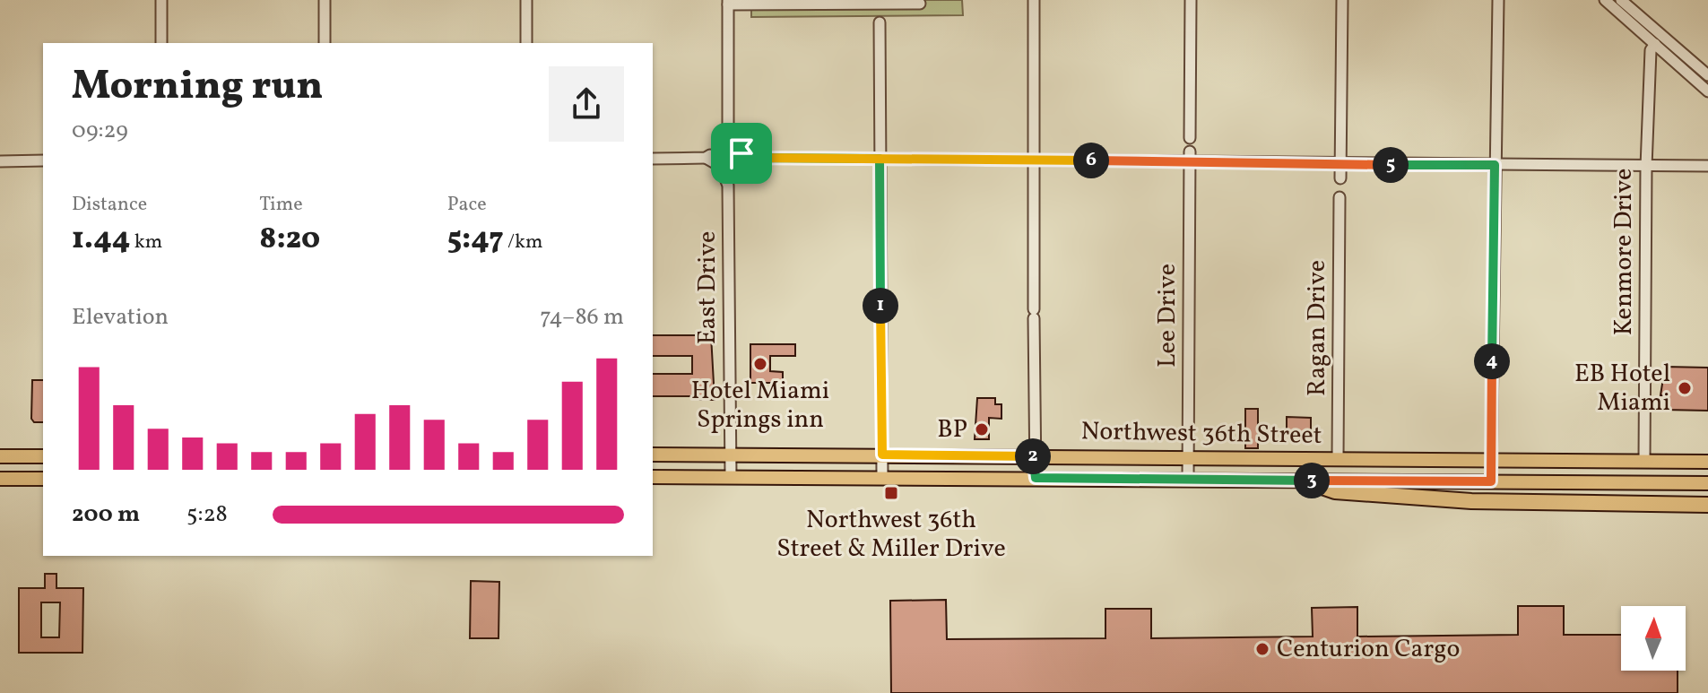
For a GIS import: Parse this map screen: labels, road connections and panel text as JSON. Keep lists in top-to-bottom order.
{
  "streets": {
    "main road": ["Northwest 36th Street"],
    "street": [
      "Kenmore Drive",
      "East Drive",
      "Lee Drive",
      "Ragan Drive"
    ]
  },
  "crossings": [
    ["Kenmore Drive", "Northwest 36th Street"],
    ["East Drive", "Northwest 36th Street"],
    ["Lee Drive", "Northwest 36th Street"],
    ["Ragan Drive", "Northwest 36th Street"]
  ],
  "places": {
    "other": [
      "Hotel Miami Springs inn",
      "EB Hotel Miami",
      "BP",
      "Centurion Cargo"
    ],
    "transit": ["Northwest 36th Street & Miller Drive"]
  },
  "north": "top",
  "page": {
    "heading": ["Morning run", "09:29"],
    "pins": [
      "6",
      "5",
      "1",
      "4",
      "2",
      "3"
    ],
    "stats": [
      ["Distance", "1.44 km"],
      ["Time", "8:20"],
      ["Pace", "5:47 /km"]
    ],
    "chart": ["Elevation", "74–86 m"],
    "list": [
      {
        "name": "200 m",
        "note": "5:28"
      }
    ]
  }
}
